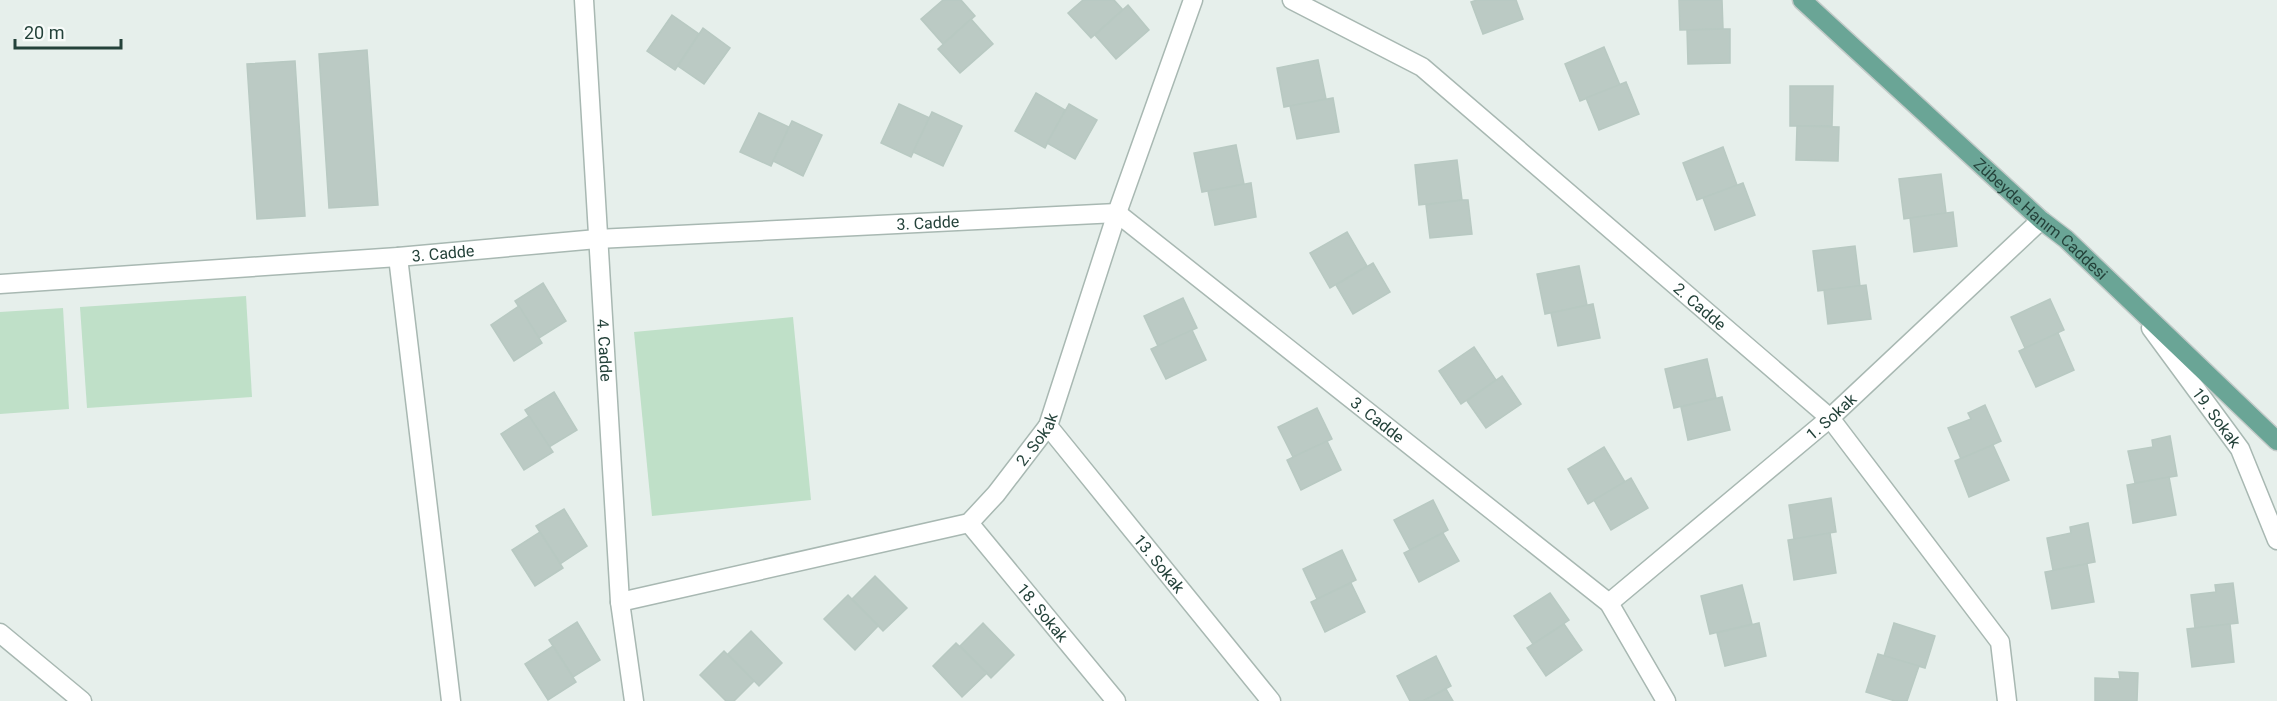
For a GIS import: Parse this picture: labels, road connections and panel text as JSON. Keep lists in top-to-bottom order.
{
  "streets": {
    "main road": ["Zübeyde Hanım Caddesi"],
    "street": [
      "3. Cadde",
      "2. Cadde",
      "4. Cadde",
      "1. Sokak",
      "19. Sokak",
      "2. Sokak",
      "13. Sokak",
      "18. Sokak"
    ]
  },
  "crossings": [
    ["Zübeyde Hanım Caddesi", "1. Sokak"],
    ["Zübeyde Hanım Caddesi", "19. Sokak"],
    ["3. Cadde", "4. Cadde"],
    ["3. Cadde", "1. Sokak"],
    ["3. Cadde", "2. Sokak"],
    ["2. Cadde", "1. Sokak"],
    ["2. Sokak", "13. Sokak"],
    ["2. Sokak", "18. Sokak"]
  ],
  "scale_bar": "20 m"
}
